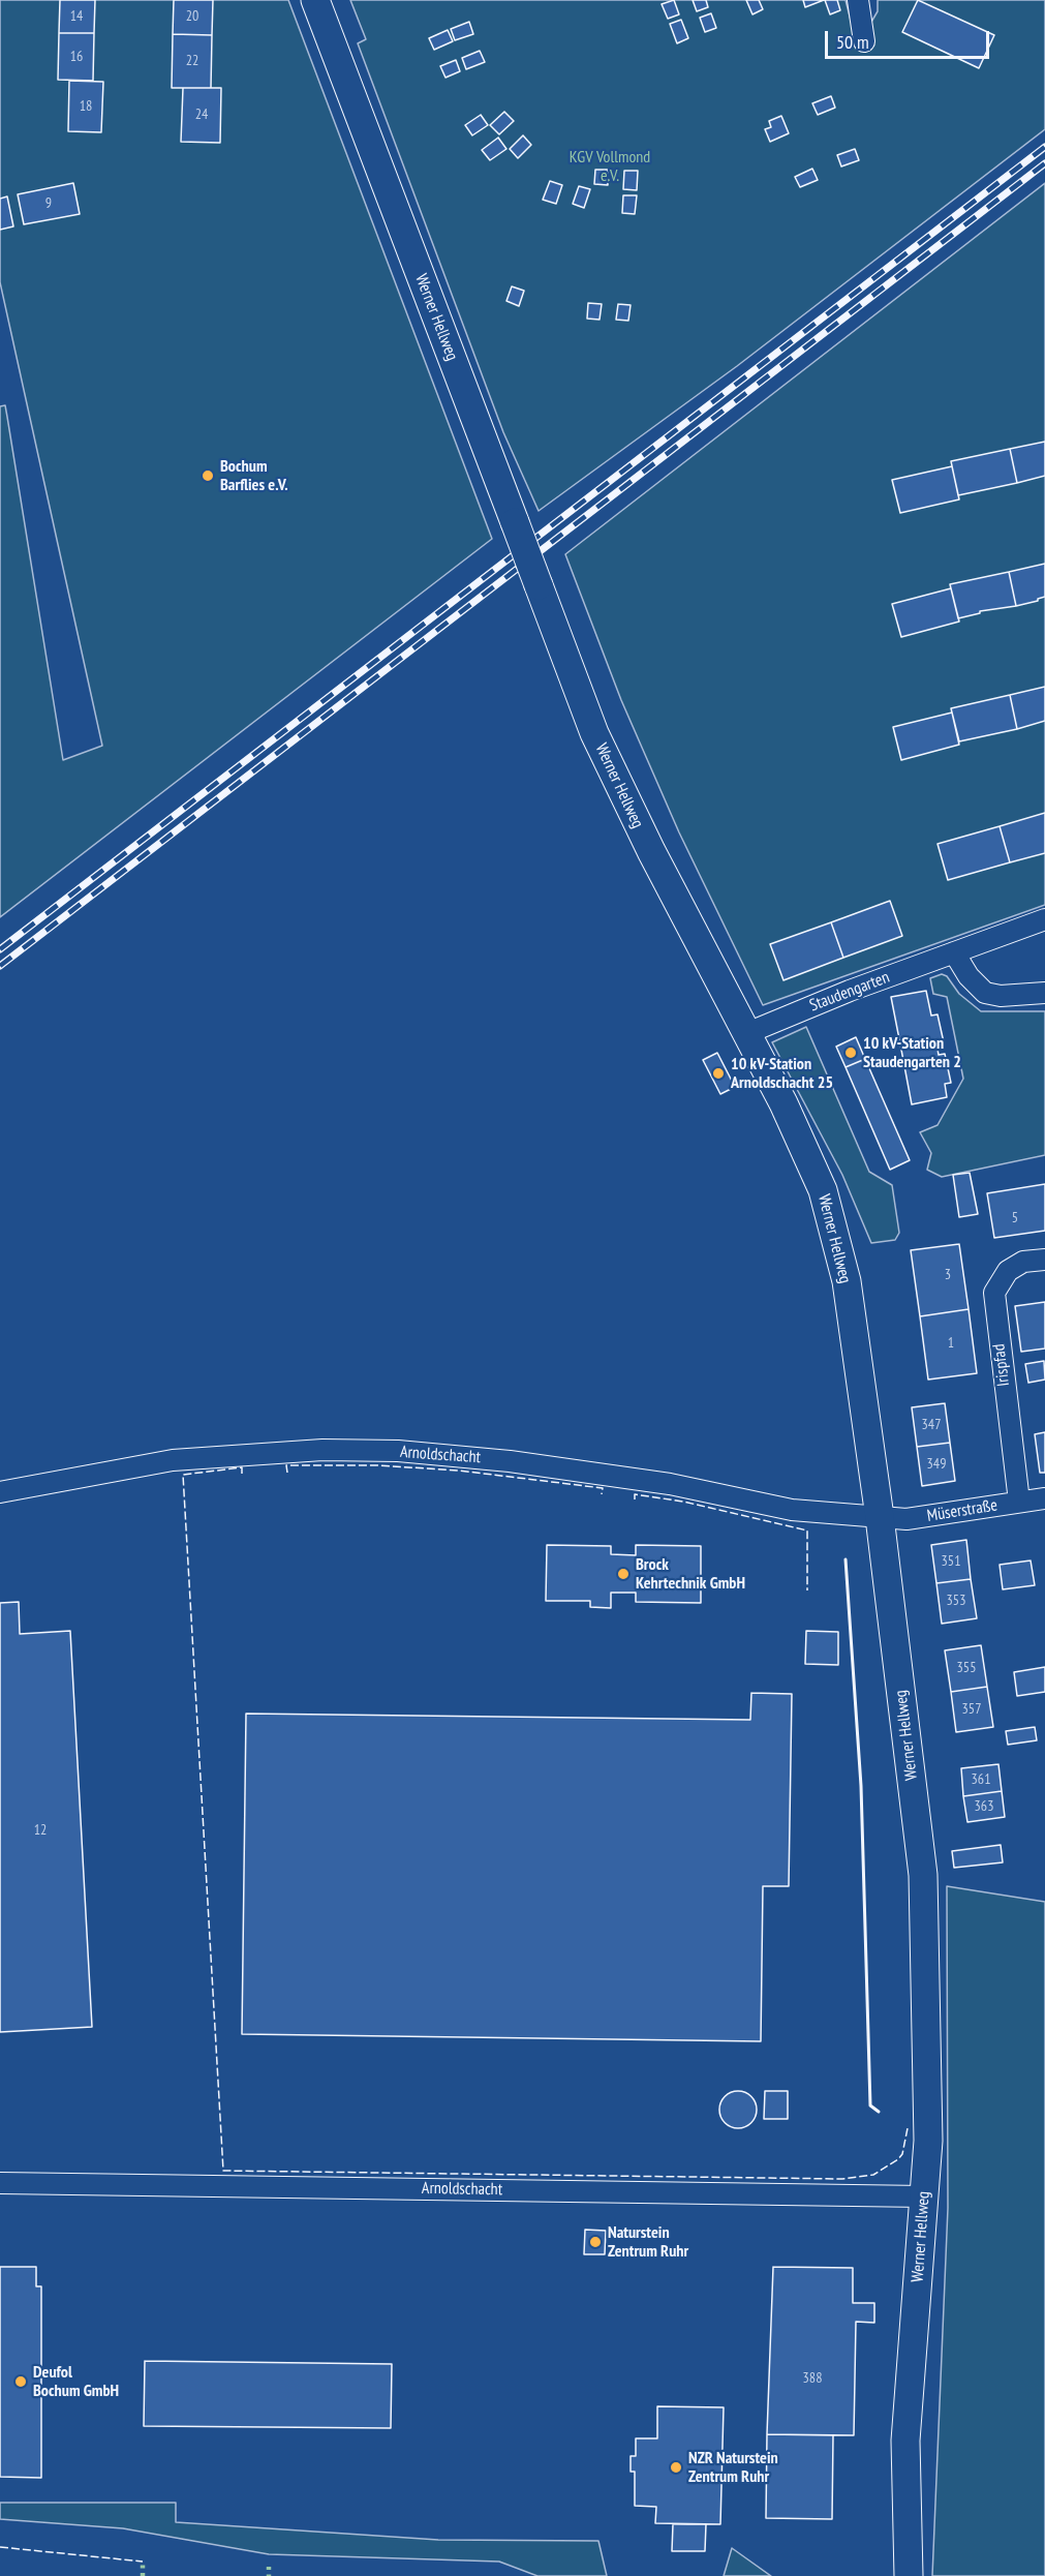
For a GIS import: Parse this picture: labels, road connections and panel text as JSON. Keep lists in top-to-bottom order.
{
  "streets": {
    "main road": ["Werner Hellweg"],
    "street": [
      "Staudengarten",
      "Irispfad",
      "Arnoldschacht",
      "Müserstraße"
    ]
  },
  "crossings": [
    ["Werner Hellweg", "Staudengarten"],
    ["Werner Hellweg", "Arnoldschacht"],
    ["Werner Hellweg", "Müserstraße"],
    ["Irispfad", "Müserstraße"],
    ["Arnoldschacht", "Müserstraße"]
  ],
  "parks": ["KGV Vollmond e.V."],
  "places": [
    "Bochum Barflies e.V.",
    "10 kV-Station Staudengarten 2",
    "10 kV-Station Arnoldschacht 25",
    "Brock Kehrtechnik GmbH",
    "Naturstein Zentrum Ruhr",
    "Deufol Bochum GmbH",
    "NZR Naturstein Zentrum Ruhr"
  ],
  "house_numbers": [
    "14",
    "20",
    "16",
    "22",
    "18",
    "24",
    "9",
    "5",
    "3",
    "1",
    "347",
    "349",
    "351",
    "353",
    "355",
    "357",
    "361",
    "363",
    "12",
    "388"
  ],
  "scale_bar": "50 m"
}
